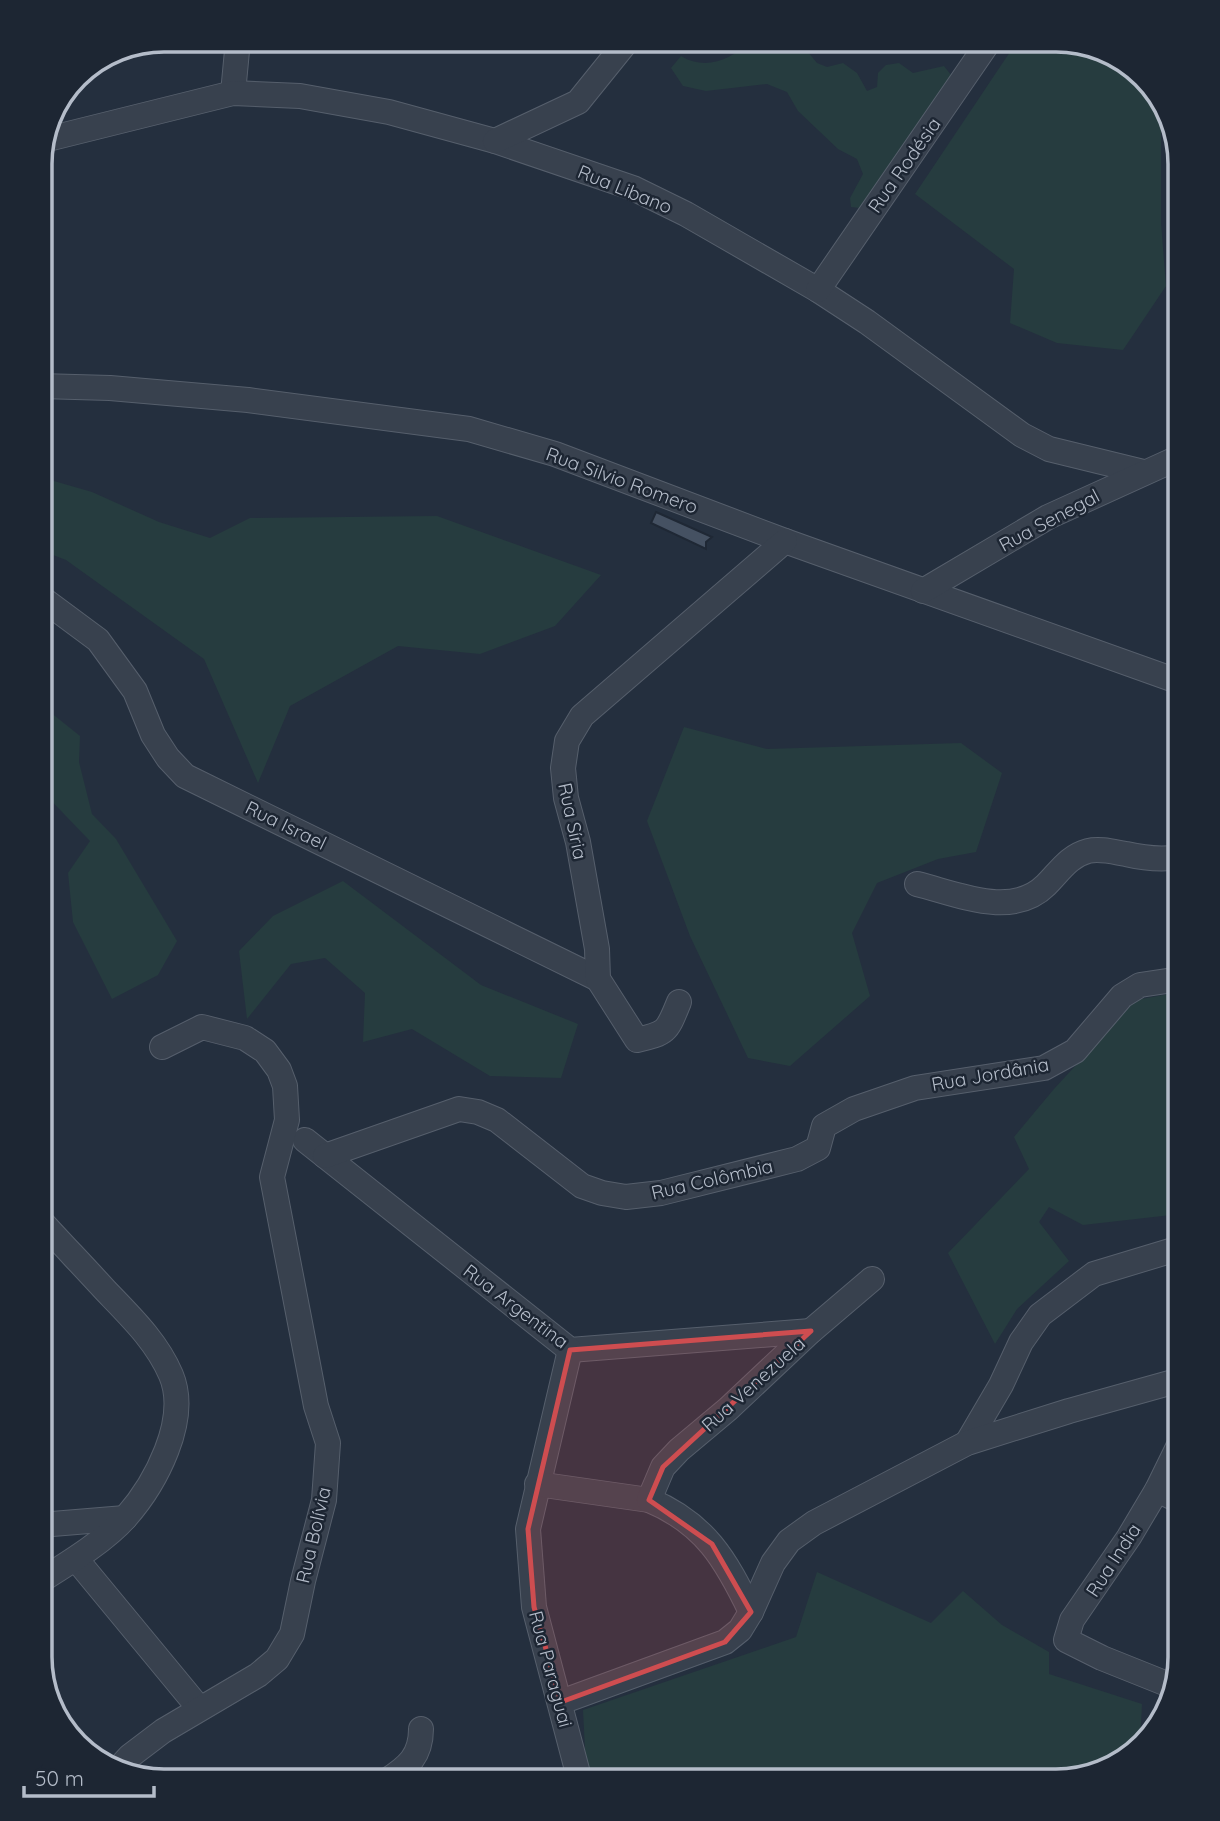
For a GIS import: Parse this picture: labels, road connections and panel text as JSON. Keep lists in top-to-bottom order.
{
  "streets": {
    "street": [
      "Rua Rodésia",
      "Rua Libano",
      "Rua Silvio Romero",
      "Rua Senegal",
      "Rua Síria",
      "Rua Israel",
      "Rua Jordânia",
      "Rua Colômbia",
      "Rua Argentina",
      "Rua Venezuela",
      "Rua Bolívia",
      "Rua India",
      "Rua Paraguai"
    ]
  },
  "crossings": [
    ["Rua Rodésia", "Rua Libano"],
    ["Rua Libano", "Rua Senegal"],
    ["Rua Silvio Romero", "Rua Senegal"],
    ["Rua Silvio Romero", "Rua Síria"],
    ["Rua Síria", "Rua Israel"],
    ["Rua Jordânia", "Rua Colômbia"],
    ["Rua Colômbia", "Rua Argentina"],
    ["Rua Argentina", "Rua Venezuela"],
    ["Rua Argentina", "Rua Paraguai"]
  ],
  "scale_bar": "50 m"
}
